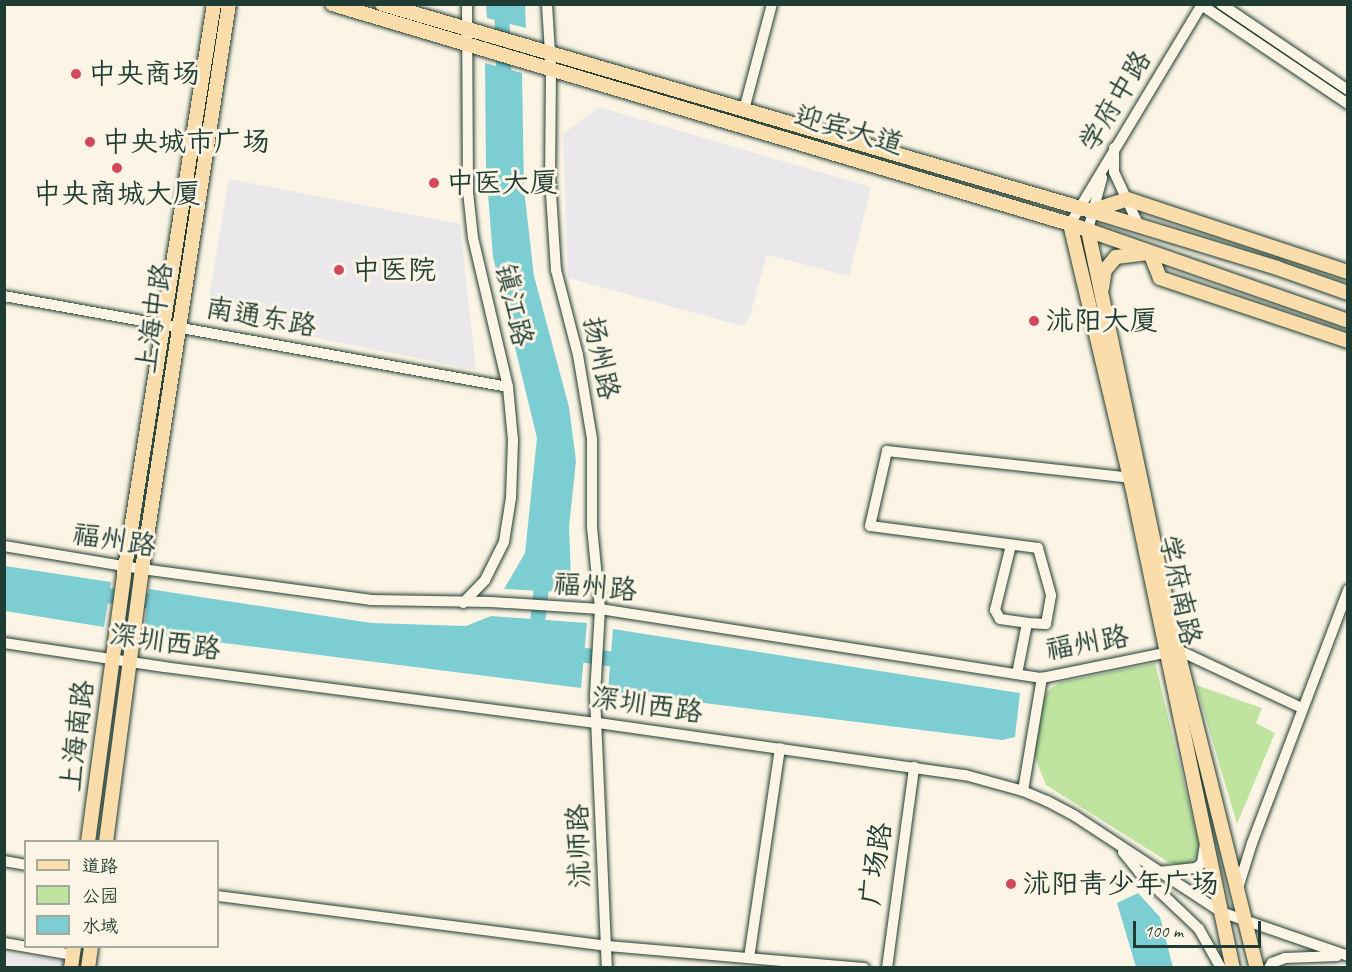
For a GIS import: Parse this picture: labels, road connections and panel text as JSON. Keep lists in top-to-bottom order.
{
  "streets": {
    "main road": [
      "迎宾大道",
      "上海中路",
      "学府南路",
      "上海南路"
    ],
    "street": [
      "学府中路",
      "镇江路",
      "南通东路",
      "扬州路",
      "福州路",
      "深圳西路",
      "沭师路",
      "广场路"
    ]
  },
  "crossings": [
    ["学府中路", "迎宾大道"],
    ["迎宾大道", "镇江路"],
    ["迎宾大道", "扬州路"],
    ["迎宾大道", "学府南路"],
    ["镇江路", "南通东路"],
    ["镇江路", "福州路"],
    ["南通东路", "上海中路"],
    ["上海中路", "福州路"],
    ["上海中路", "上海南路"],
    ["扬州路", "福州路"],
    ["扬州路", "深圳西路"],
    ["扬州路", "沭师路"],
    ["福州路", "学府南路"],
    ["学府南路", "深圳西路"],
    ["深圳西路", "上海南路"],
    ["深圳西路", "沭师路"],
    ["深圳西路", "广场路"]
  ],
  "places": [
    "中央商场",
    "中央城市广场",
    "中央商城大厦",
    "中医大厦",
    "中医院",
    "沭阳大厦",
    "沭阳青少年广场"
  ],
  "legend": ["道路", "公园", "水域"],
  "scale_bar": "100 m"
}
